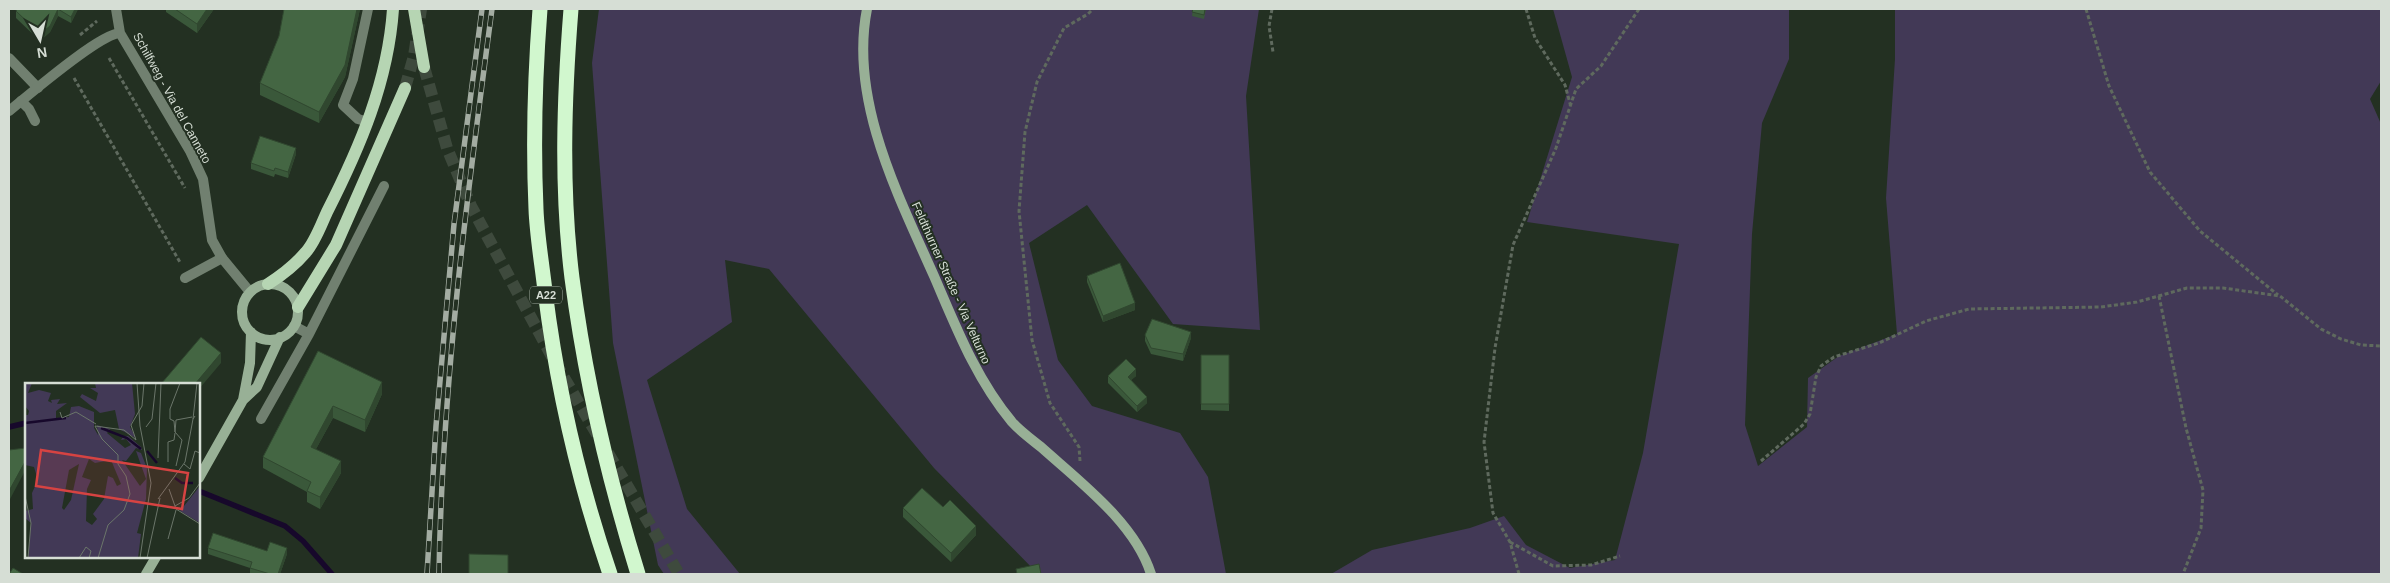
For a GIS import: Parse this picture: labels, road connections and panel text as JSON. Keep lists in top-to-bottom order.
{
  "streets": {
    "highway": ["A22"],
    "street": ["Schilfweg - Via del Canneto", "Feldthurner Straße - Via Velturno"]
  },
  "north": "bottom"
}
